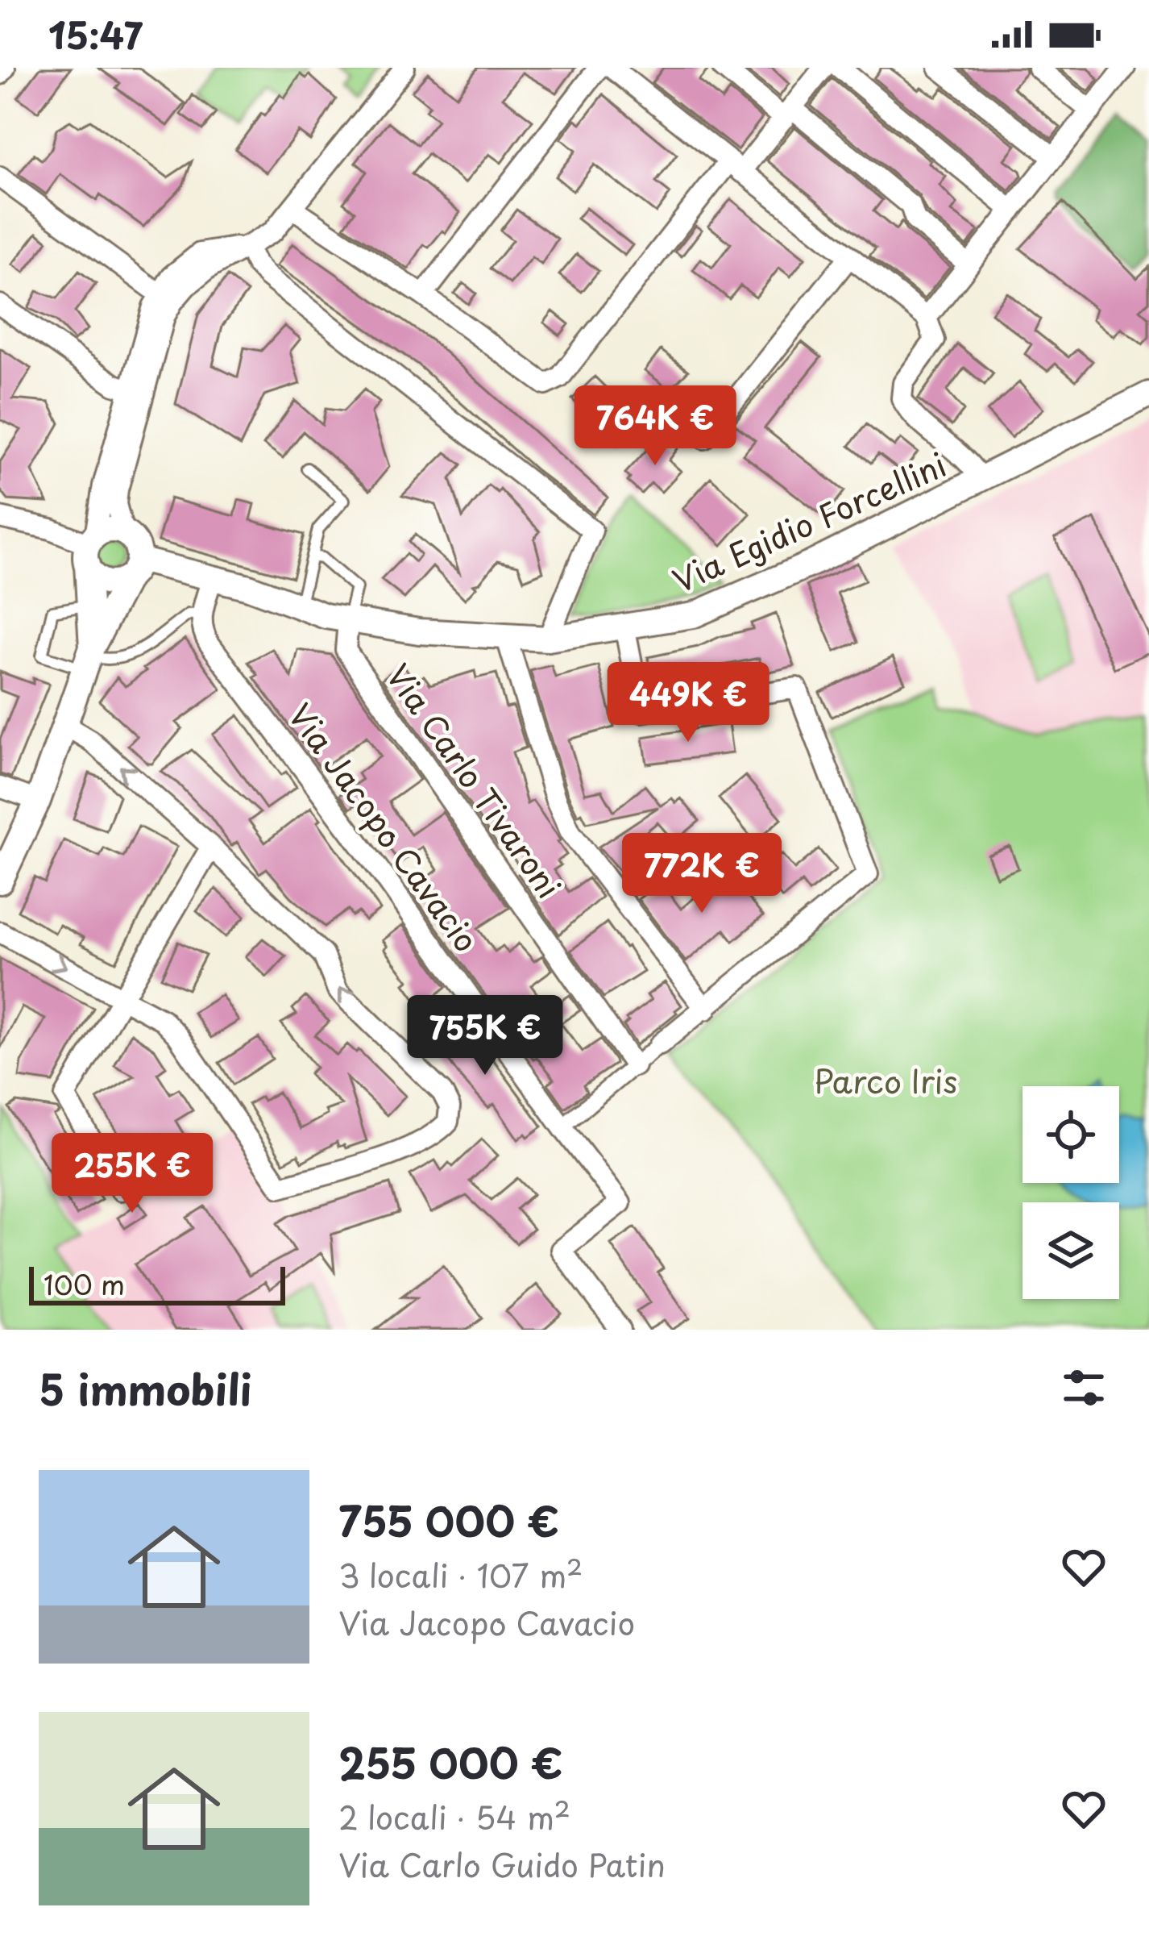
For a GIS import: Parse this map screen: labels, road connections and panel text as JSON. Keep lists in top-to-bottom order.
{
  "streets": {
    "street": ["Via Egidio Forcellini", "Via Carlo Tivaroni", "Via Jacopo Cavacio"]
  },
  "crossings": [
    ["Via Egidio Forcellini", "Via Carlo Tivaroni"]
  ],
  "parks": ["Parco Iris"],
  "scale_bar": "100 m",
  "page": {
    "status": "15:47",
    "price": [
      "764K €",
      "449K €",
      "772K €",
      "755K €",
      "255K €"
    ],
    "scale": "100 m",
    "heading": "5 immobili",
    "list": [
      {
        "name": "755 000 €",
        "note": "3 locali · 107 m² · Via Jacopo Cavacio"
      },
      {
        "name": "255 000 €",
        "note": "2 locali · 54 m² · Via Carlo Guido Patin"
      }
    ]
  }
}
